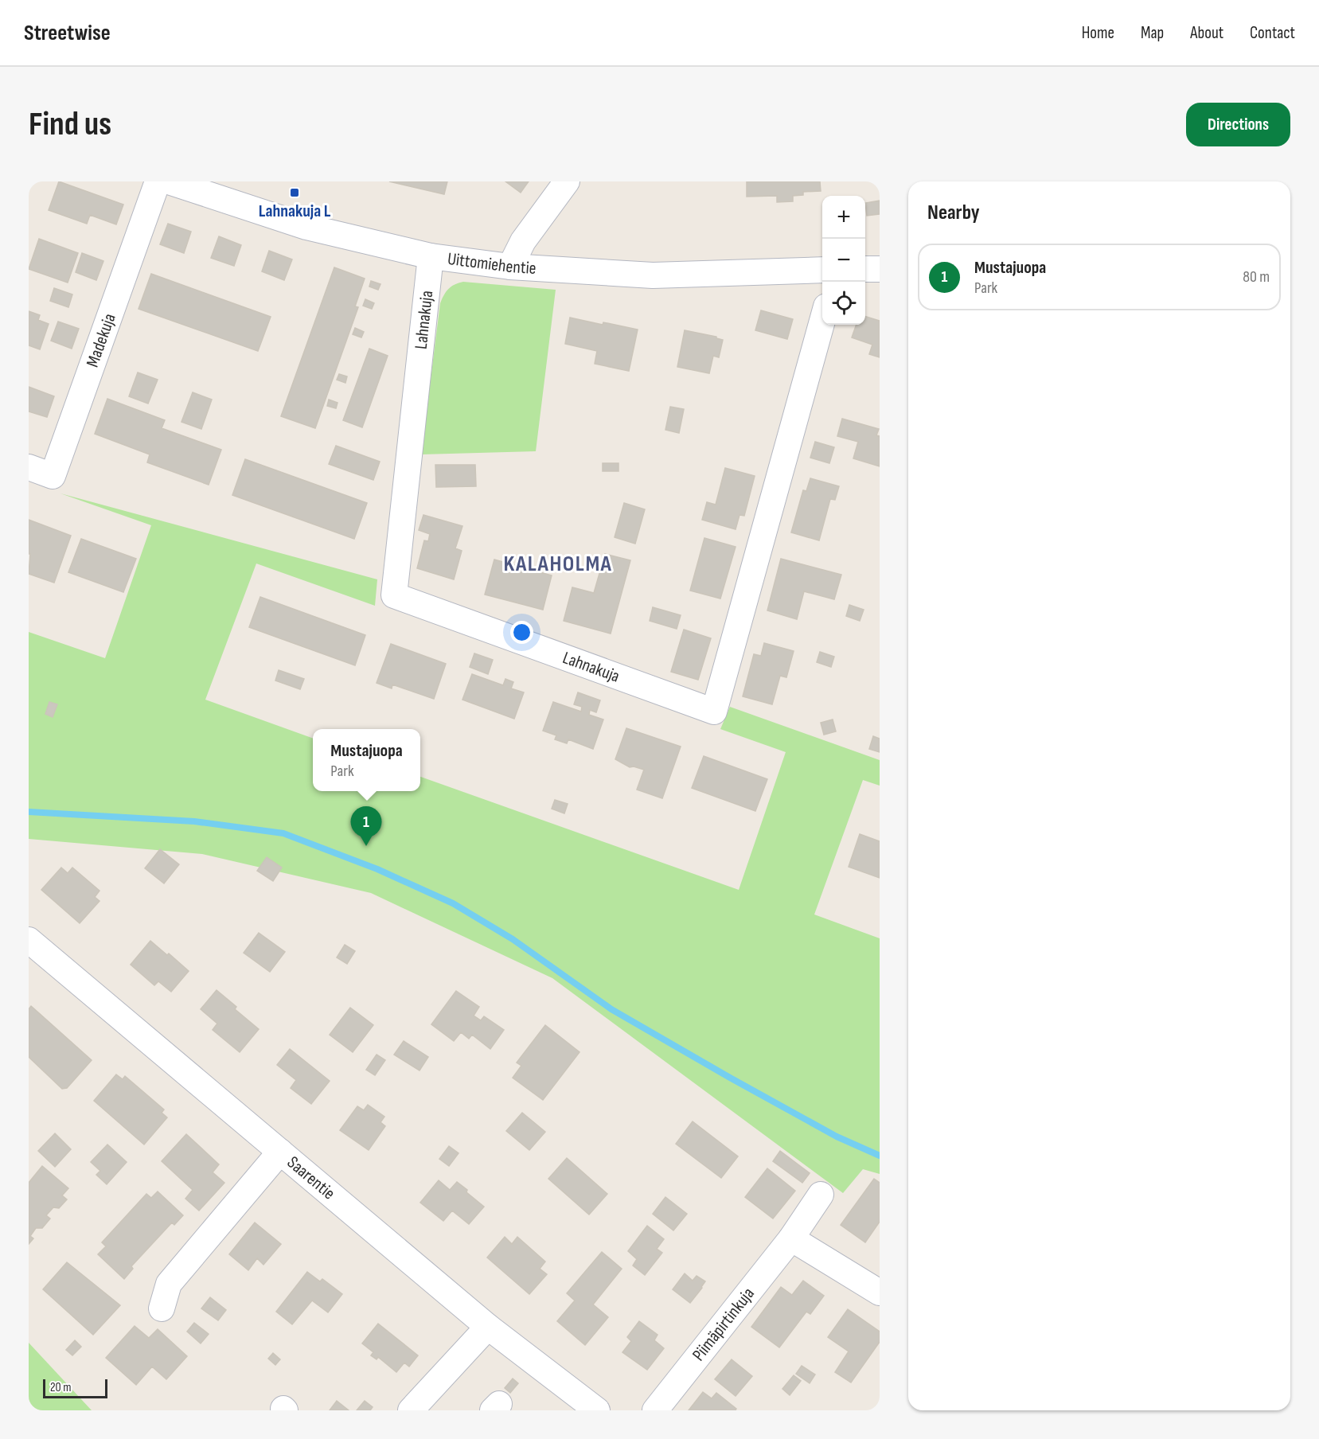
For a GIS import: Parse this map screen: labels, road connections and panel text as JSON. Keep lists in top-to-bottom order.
{
  "streets": {
    "street": [
      "Uittomiehentie",
      "Lahnakuja",
      "Madekuja",
      "Saarentie",
      "Piimäpirtinkuja"
    ]
  },
  "crossings": [
    ["Uittomiehentie", "Lahnakuja"]
  ],
  "districts": ["KALAHOLMA"],
  "places": {
    "transit": ["Lahnakuja L"]
  },
  "scale_bar": "20 m",
  "page": {
    "header": "Streetwise",
    "nav": [
      "Home",
      "Map",
      "About",
      "Contact"
    ],
    "buttons": "Directions",
    "title": "Find us",
    "heading": "Nearby",
    "map_buttons": ["+", "−"],
    "list": [
      {
        "mark": "1",
        "name": "Mustajuopa",
        "note": "Park",
        "value": "80 m"
      }
    ],
    "popup": ["Mustajuopa", "Park"],
    "pins": "1",
    "scale": "20 m"
  }
}
